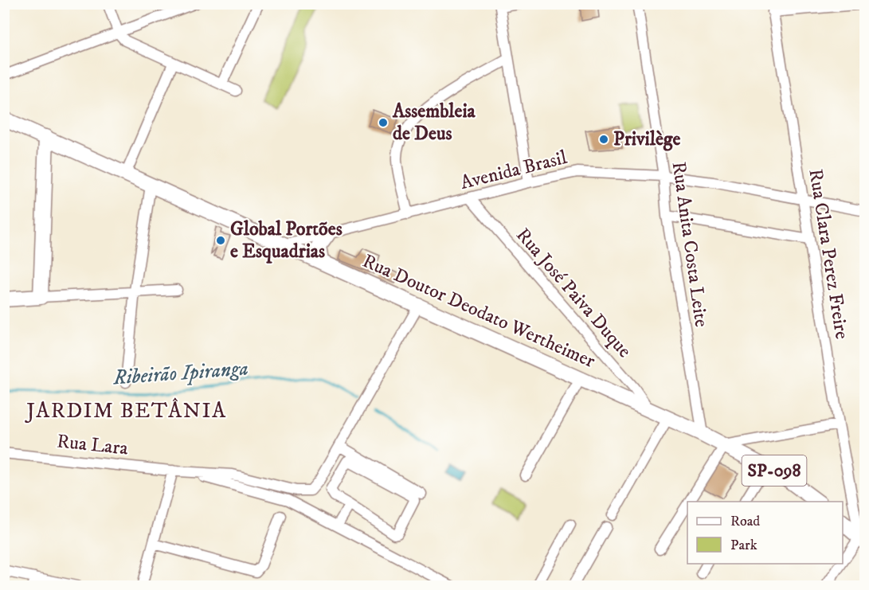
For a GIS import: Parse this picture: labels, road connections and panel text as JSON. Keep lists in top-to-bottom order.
{
  "streets": {
    "main road": ["Rua Doutor Deodato Wertheimer", "SP-098"],
    "street": [
      "Avenida Brasil",
      "Rua Anita Costa Leite",
      "Rua Clara Perez Freire",
      "Rua José Paiva Duque",
      "Rua Lara"
    ]
  },
  "crossings": [
    ["Avenida Brasil", "Rua Anita Costa Leite"],
    ["Avenida Brasil", "Rua Clara Perez Freire"],
    ["Avenida Brasil", "Rua José Paiva Duque"],
    ["Avenida Brasil", "Rua Doutor Deodato Wertheimer"],
    ["Rua Anita Costa Leite", "SP-098"],
    ["Rua José Paiva Duque", "Rua Doutor Deodato Wertheimer"],
    ["Rua José Paiva Duque", "SP-098"],
    ["Rua Doutor Deodato Wertheimer", "SP-098"]
  ],
  "districts": ["JARDIM BETÂNIA"],
  "water": ["Ribeirão Ipiranga"],
  "places": ["Assembleia de Deus", "Privilège", "Global Portões e Esquadrias"],
  "legend": ["Road", "Park"]
}
